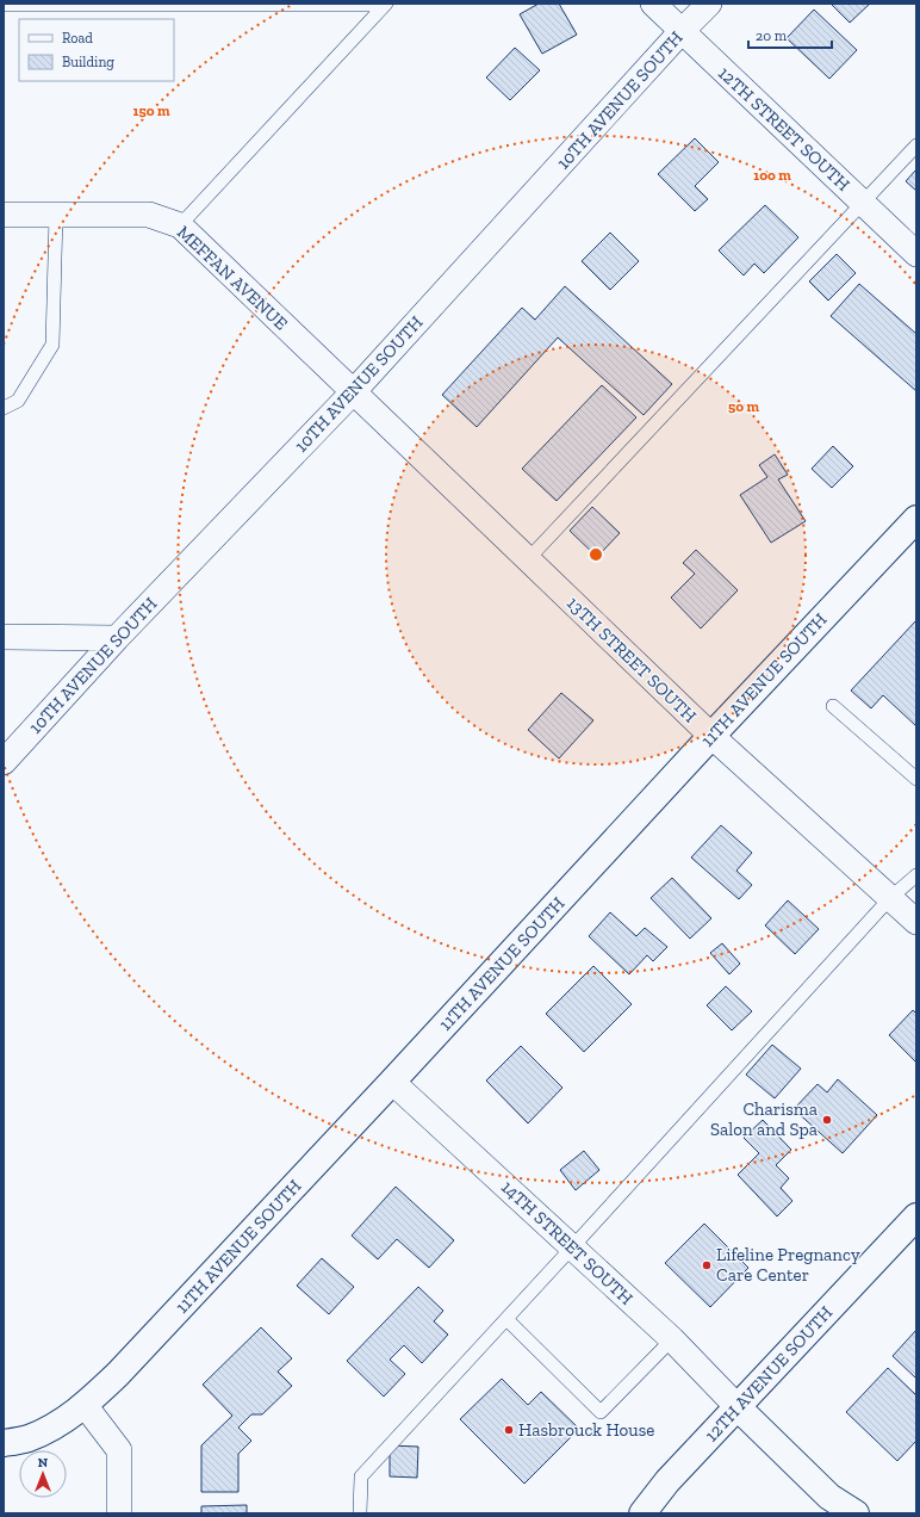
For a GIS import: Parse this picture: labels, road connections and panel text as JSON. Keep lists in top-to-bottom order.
{
  "streets": {
    "street": [
      "10TH AVENUE SOUTH",
      "12TH STREET SOUTH",
      "MEFFAN AVENUE",
      "13TH STREET SOUTH",
      "11TH AVENUE SOUTH",
      "14TH STREET SOUTH",
      "12TH AVENUE SOUTH"
    ]
  },
  "crossings": [
    ["10TH AVENUE SOUTH", "12TH STREET SOUTH"],
    ["10TH AVENUE SOUTH", "MEFFAN AVENUE"],
    ["10TH AVENUE SOUTH", "13TH STREET SOUTH"],
    ["MEFFAN AVENUE", "13TH STREET SOUTH"],
    ["13TH STREET SOUTH", "11TH AVENUE SOUTH"],
    ["11TH AVENUE SOUTH", "14TH STREET SOUTH"],
    ["14TH STREET SOUTH", "12TH AVENUE SOUTH"]
  ],
  "places": ["Charisma Salon and Spa", "Lifeline Pregnancy Care Center", "Hasbrouck House"],
  "legend": ["Road", "Building"],
  "scale_bar": "20 m",
  "north": "top",
  "rings": ["150 m", "100 m", "50 m"]
}
